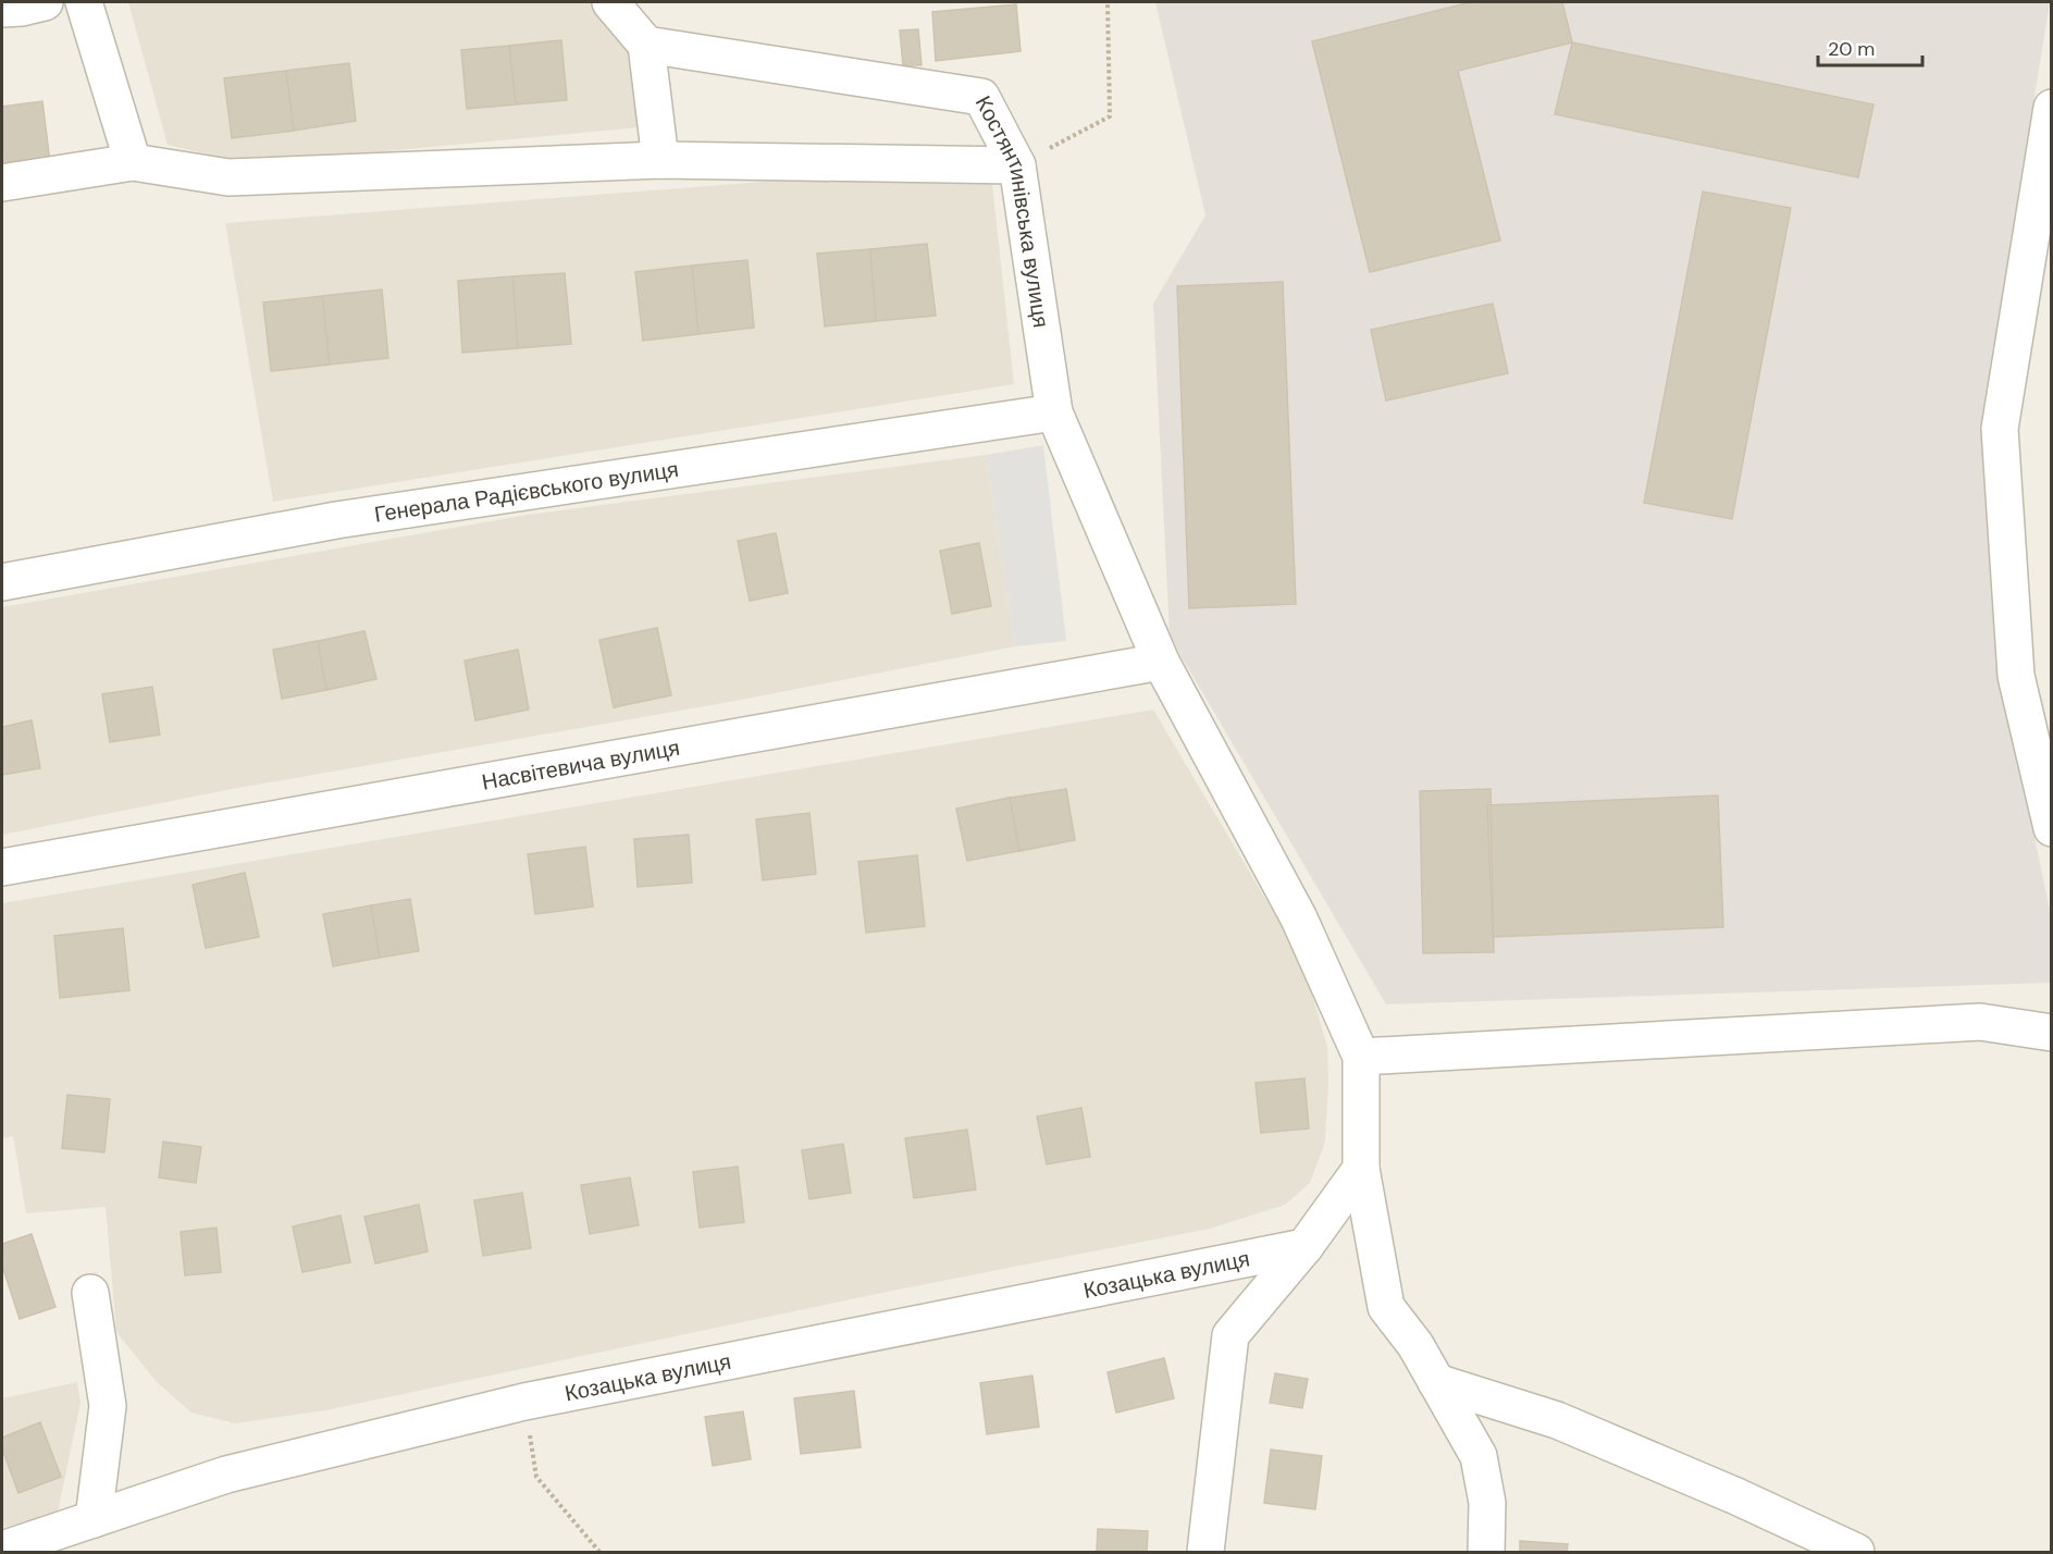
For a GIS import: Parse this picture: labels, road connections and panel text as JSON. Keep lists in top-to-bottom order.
{
  "streets": {
    "street": [
      "Костянтинівська вулиця",
      "Генерала Радієвського вулиця",
      "Насвітевича вулиця",
      "Козацька вулиця"
    ]
  },
  "crossings": [
    ["Костянтинівська вулиця", "Генерала Радієвського вулиця"],
    ["Костянтинівська вулиця", "Насвітевича вулиця"]
  ],
  "scale_bar": "20 m"
}
